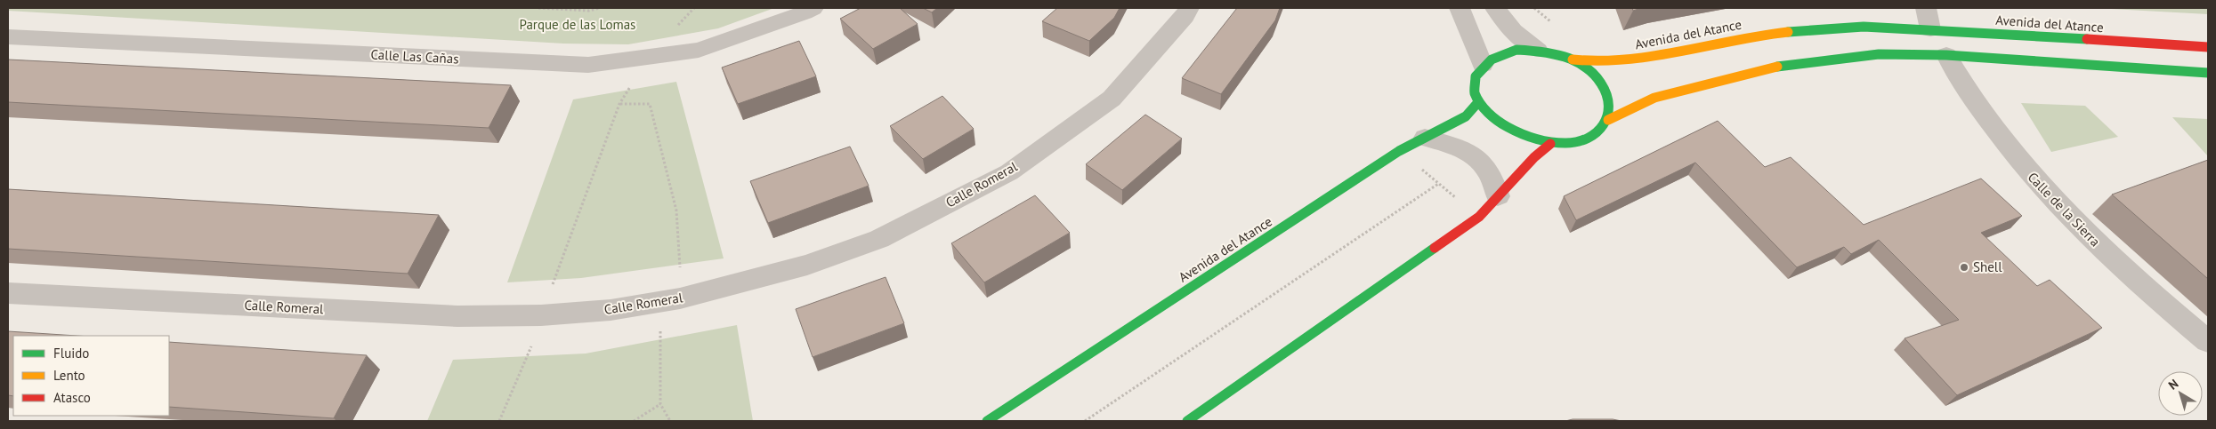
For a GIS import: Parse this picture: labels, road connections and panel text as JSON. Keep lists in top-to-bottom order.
{
  "streets": {
    "main road": ["Avenida del Atance"],
    "street": ["Calle Las Cañas", "Calle Romeral", "Calle de la Sierra"]
  },
  "parks": ["Parque de las Lomas"],
  "places": ["Shell"],
  "legend": ["Fluido", "Lento", "Atasco"],
  "north": "top left"
}
